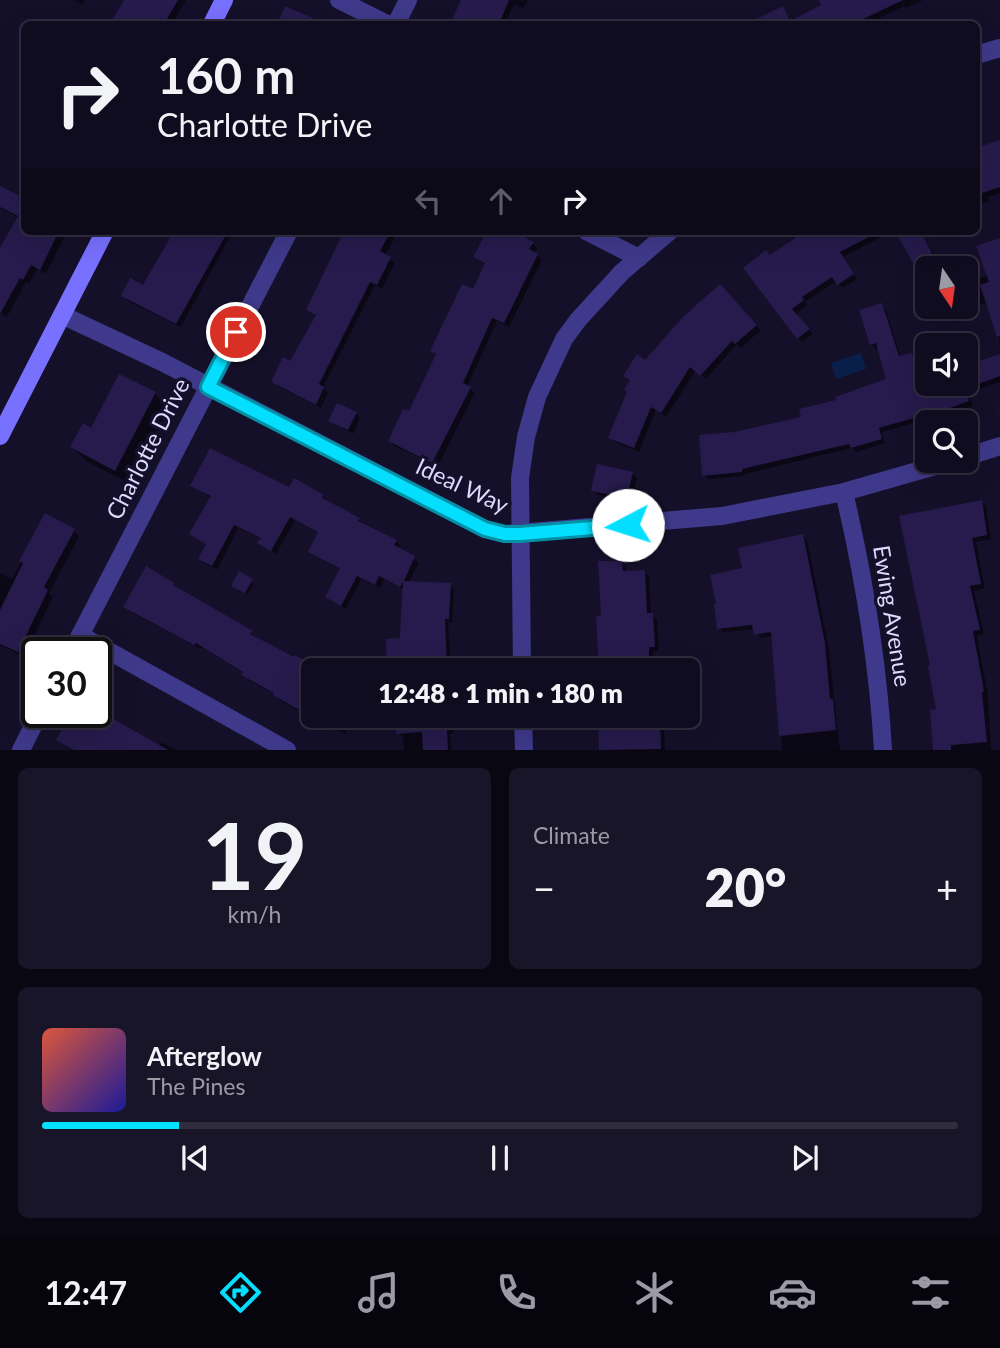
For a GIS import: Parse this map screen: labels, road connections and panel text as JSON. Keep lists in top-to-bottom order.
{
  "streets": {
    "street": ["Charlotte Drive", "Ideal Way", "Ewing Avenue"]
  },
  "crossings": [
    ["Charlotte Drive", "Ideal Way"],
    ["Ideal Way", "Ewing Avenue"]
  ],
  "north": "bottom",
  "page": {
    "turn": ["160 m", "Charlotte Drive"],
    "limit": "30",
    "trip": "12:48 · 1 min · 180 m",
    "tile": [
      ["19", "km/h"],
      "Climate"
    ],
    "heat": ["−", "20°", "+"],
    "song": ["Afterglow", "The Pines"],
    "tabs": "12:47"
  }
}
